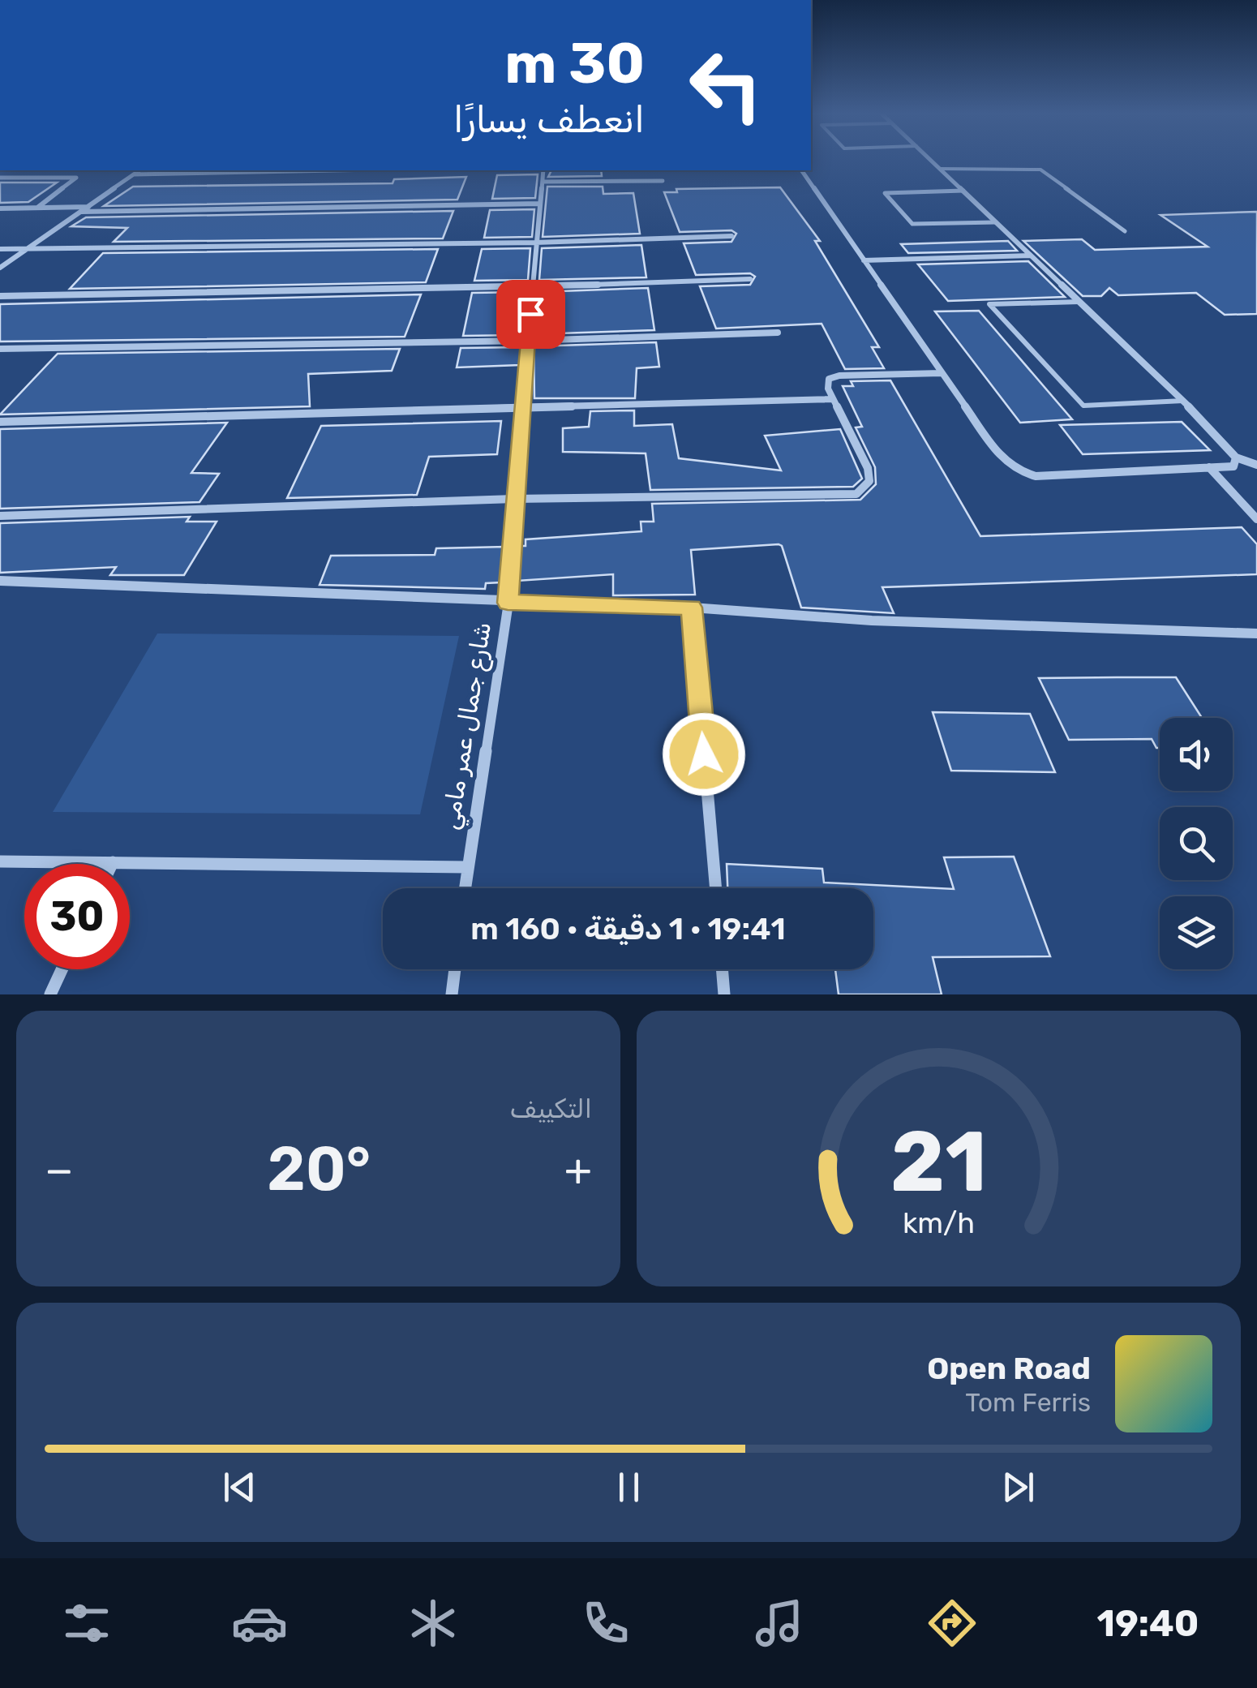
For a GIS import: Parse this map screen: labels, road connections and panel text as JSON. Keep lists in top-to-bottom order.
{
  "streets": {
    "street": ["شارع جمال عمر مامي"]
  },
  "page": {
    "turn": ["30 m", "انعطف يسارًا"],
    "limit": "30",
    "trip": "19:41 · 1 دقيقة · 160 m",
    "tile": "التكييف",
    "heat": ["−", "20°", "+"],
    "song": ["Open Road", "Tom Ferris"],
    "tabs": "19:40",
    "gauge": ["21", "km/h"]
  }
}
